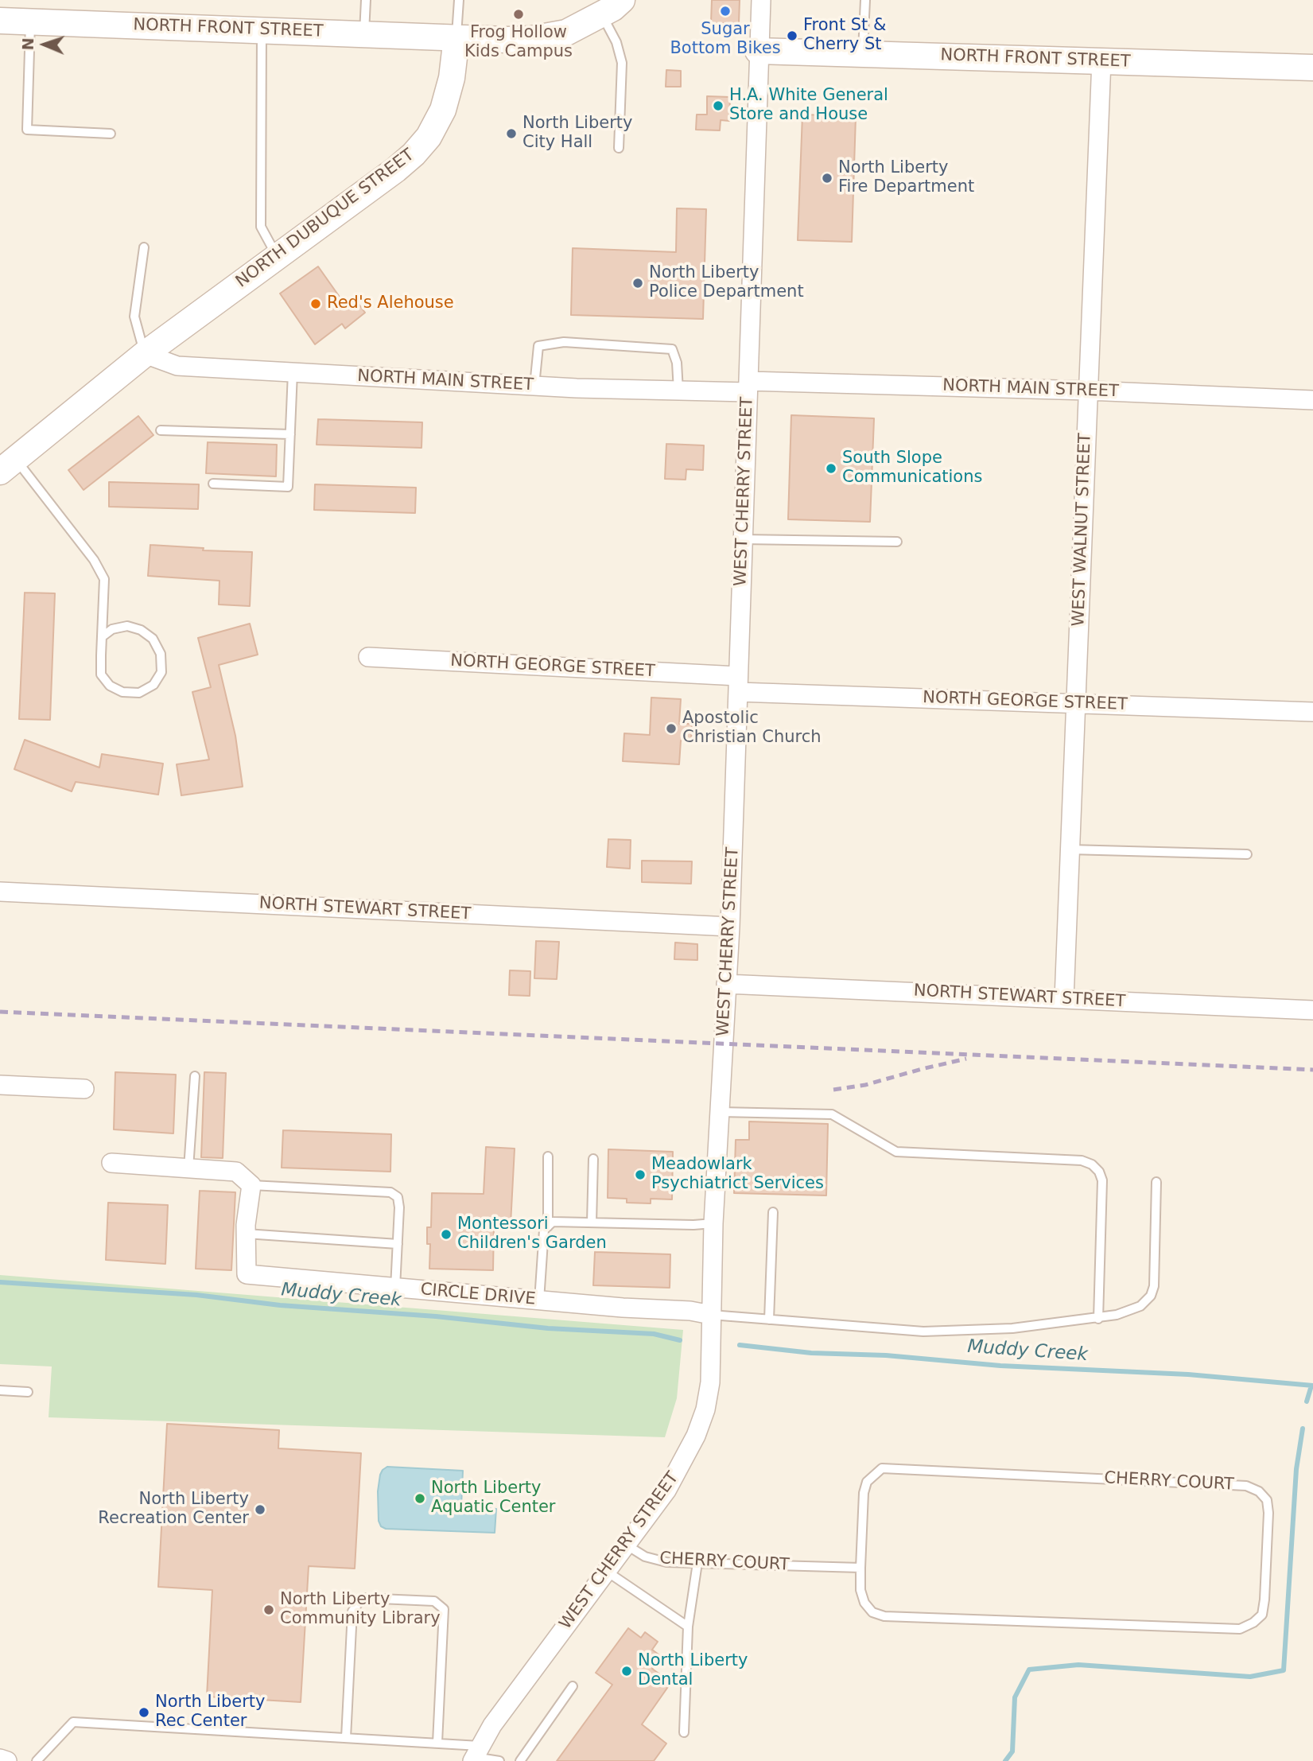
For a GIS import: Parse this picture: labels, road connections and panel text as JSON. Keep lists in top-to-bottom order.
{
  "streets": {
    "street": [
      "NORTH FRONT STREET",
      "NORTH DUBUQUE STREET",
      "NORTH MAIN STREET",
      "WEST CHERRY STREET",
      "WEST WALNUT STREET",
      "NORTH GEORGE STREET",
      "NORTH STEWART STREET",
      "CIRCLE DRIVE"
    ],
    "lane": ["CHERRY COURT"]
  },
  "crossings": [
    ["NORTH FRONT STREET", "NORTH DUBUQUE STREET"],
    ["NORTH FRONT STREET", "WEST CHERRY STREET"],
    ["NORTH FRONT STREET", "WEST WALNUT STREET"],
    ["NORTH DUBUQUE STREET", "NORTH MAIN STREET"],
    ["NORTH MAIN STREET", "WEST CHERRY STREET"],
    ["NORTH MAIN STREET", "WEST WALNUT STREET"],
    ["WEST CHERRY STREET", "NORTH GEORGE STREET"],
    ["WEST CHERRY STREET", "NORTH STEWART STREET"],
    ["WEST CHERRY STREET", "CIRCLE DRIVE"],
    ["WEST CHERRY STREET", "CHERRY COURT"],
    ["WEST WALNUT STREET", "NORTH GEORGE STREET"],
    ["WEST WALNUT STREET", "NORTH STEWART STREET"]
  ],
  "water": ["Muddy Creek"],
  "places": [
    "Sugar Bottom Bikes",
    "Frog Hollow Kids Campus",
    "Front St & Cherry St",
    "H.A. White General Store and House",
    "North Liberty City Hall",
    "North Liberty Fire Department",
    "North Liberty Police Department",
    "Red's Alehouse",
    "South Slope Communications",
    "Apostolic Christian Church",
    "Meadowlark Psychiatrict Services",
    "Montessori Children's Garden",
    "North Liberty Aquatic Center",
    "North Liberty Recreation Center",
    "North Liberty Community Library",
    "North Liberty Dental",
    "North Liberty Rec Center"
  ],
  "north": "left"
}
